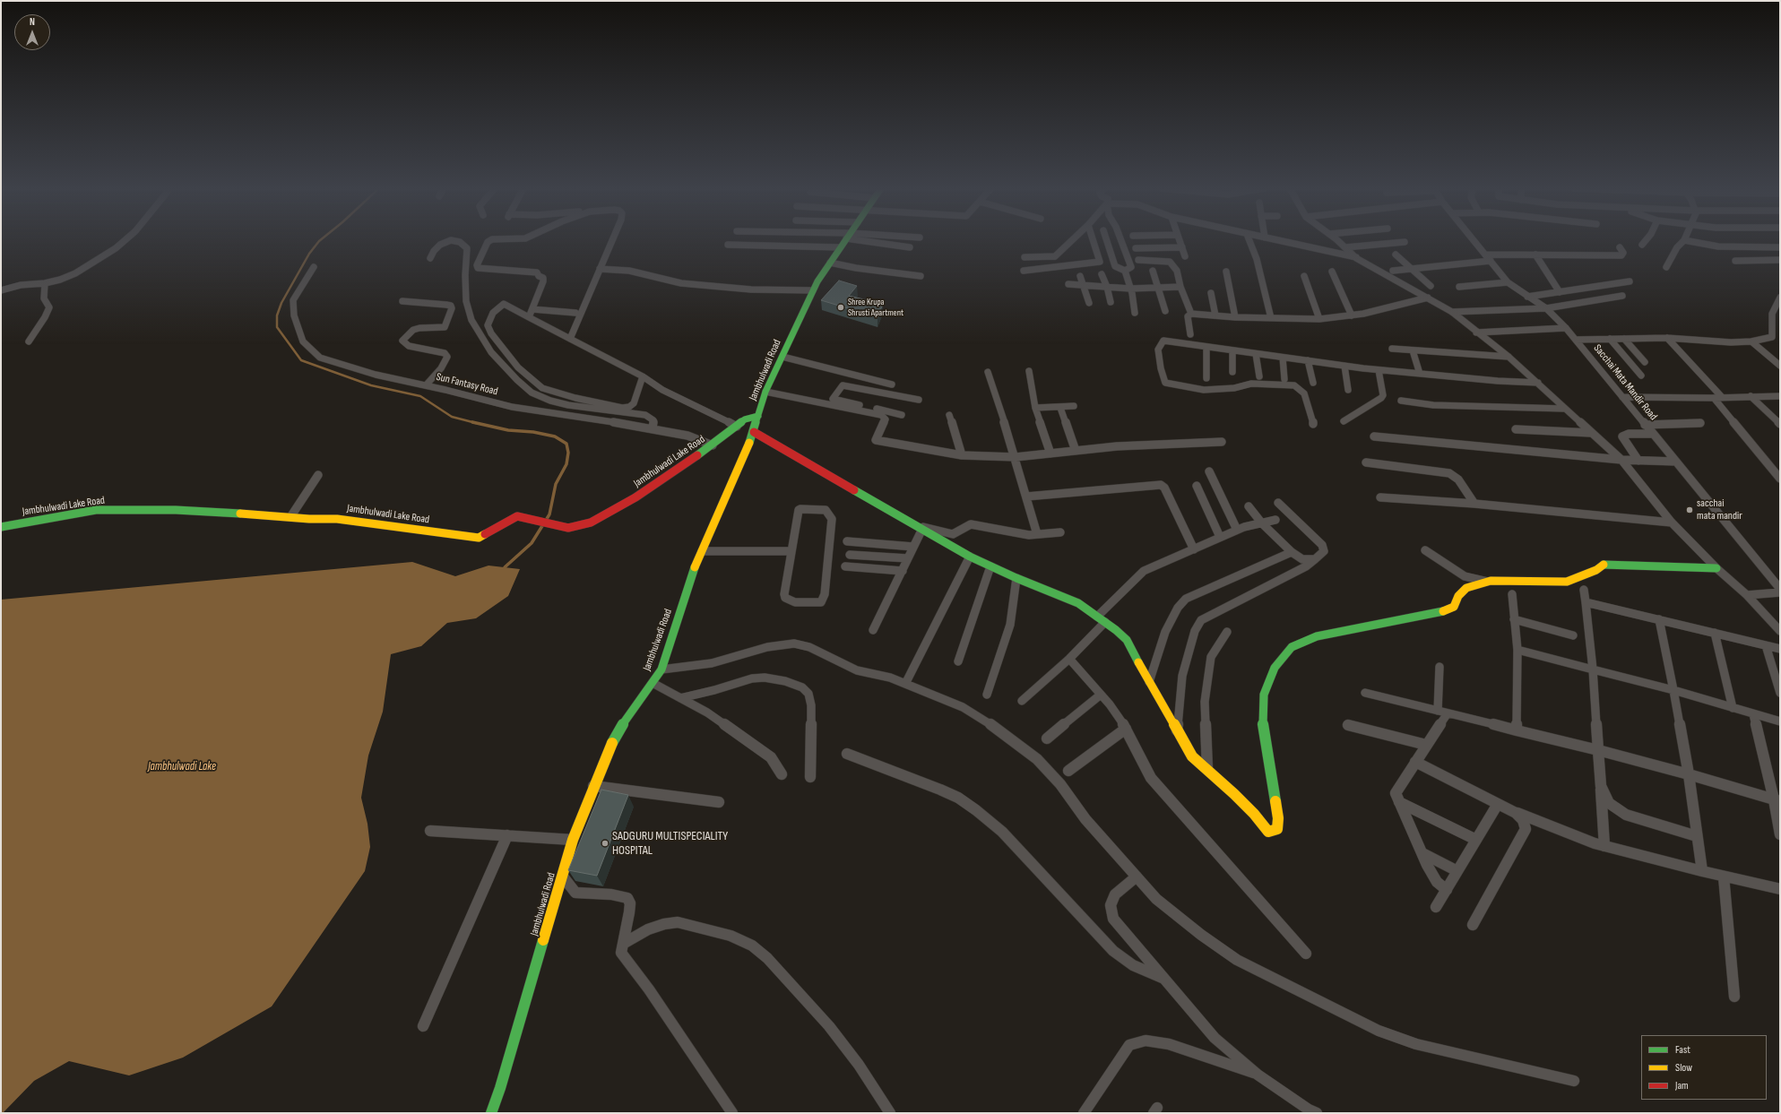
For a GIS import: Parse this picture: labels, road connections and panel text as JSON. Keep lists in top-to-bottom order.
{
  "streets": {
    "street": [
      "Jambhulwadi Road",
      "Sacchai Mata Mandir Road",
      "Sun Fantasy Road",
      "Jambhulwadi Lake Road"
    ]
  },
  "crossings": [
    ["Jambhulwadi Road", "Jambhulwadi Lake Road"],
    ["Sun Fantasy Road", "Jambhulwadi Lake Road"]
  ],
  "water": ["Jambhulwadi Lake"],
  "places": ["Shree Krupa Shrusti Apartment", "sacchai mata mandir", "SADGURU MULTISPECIALITY HOSPITAL"],
  "legend": ["Fast", "Slow", "Jam"],
  "north": "top"
}
